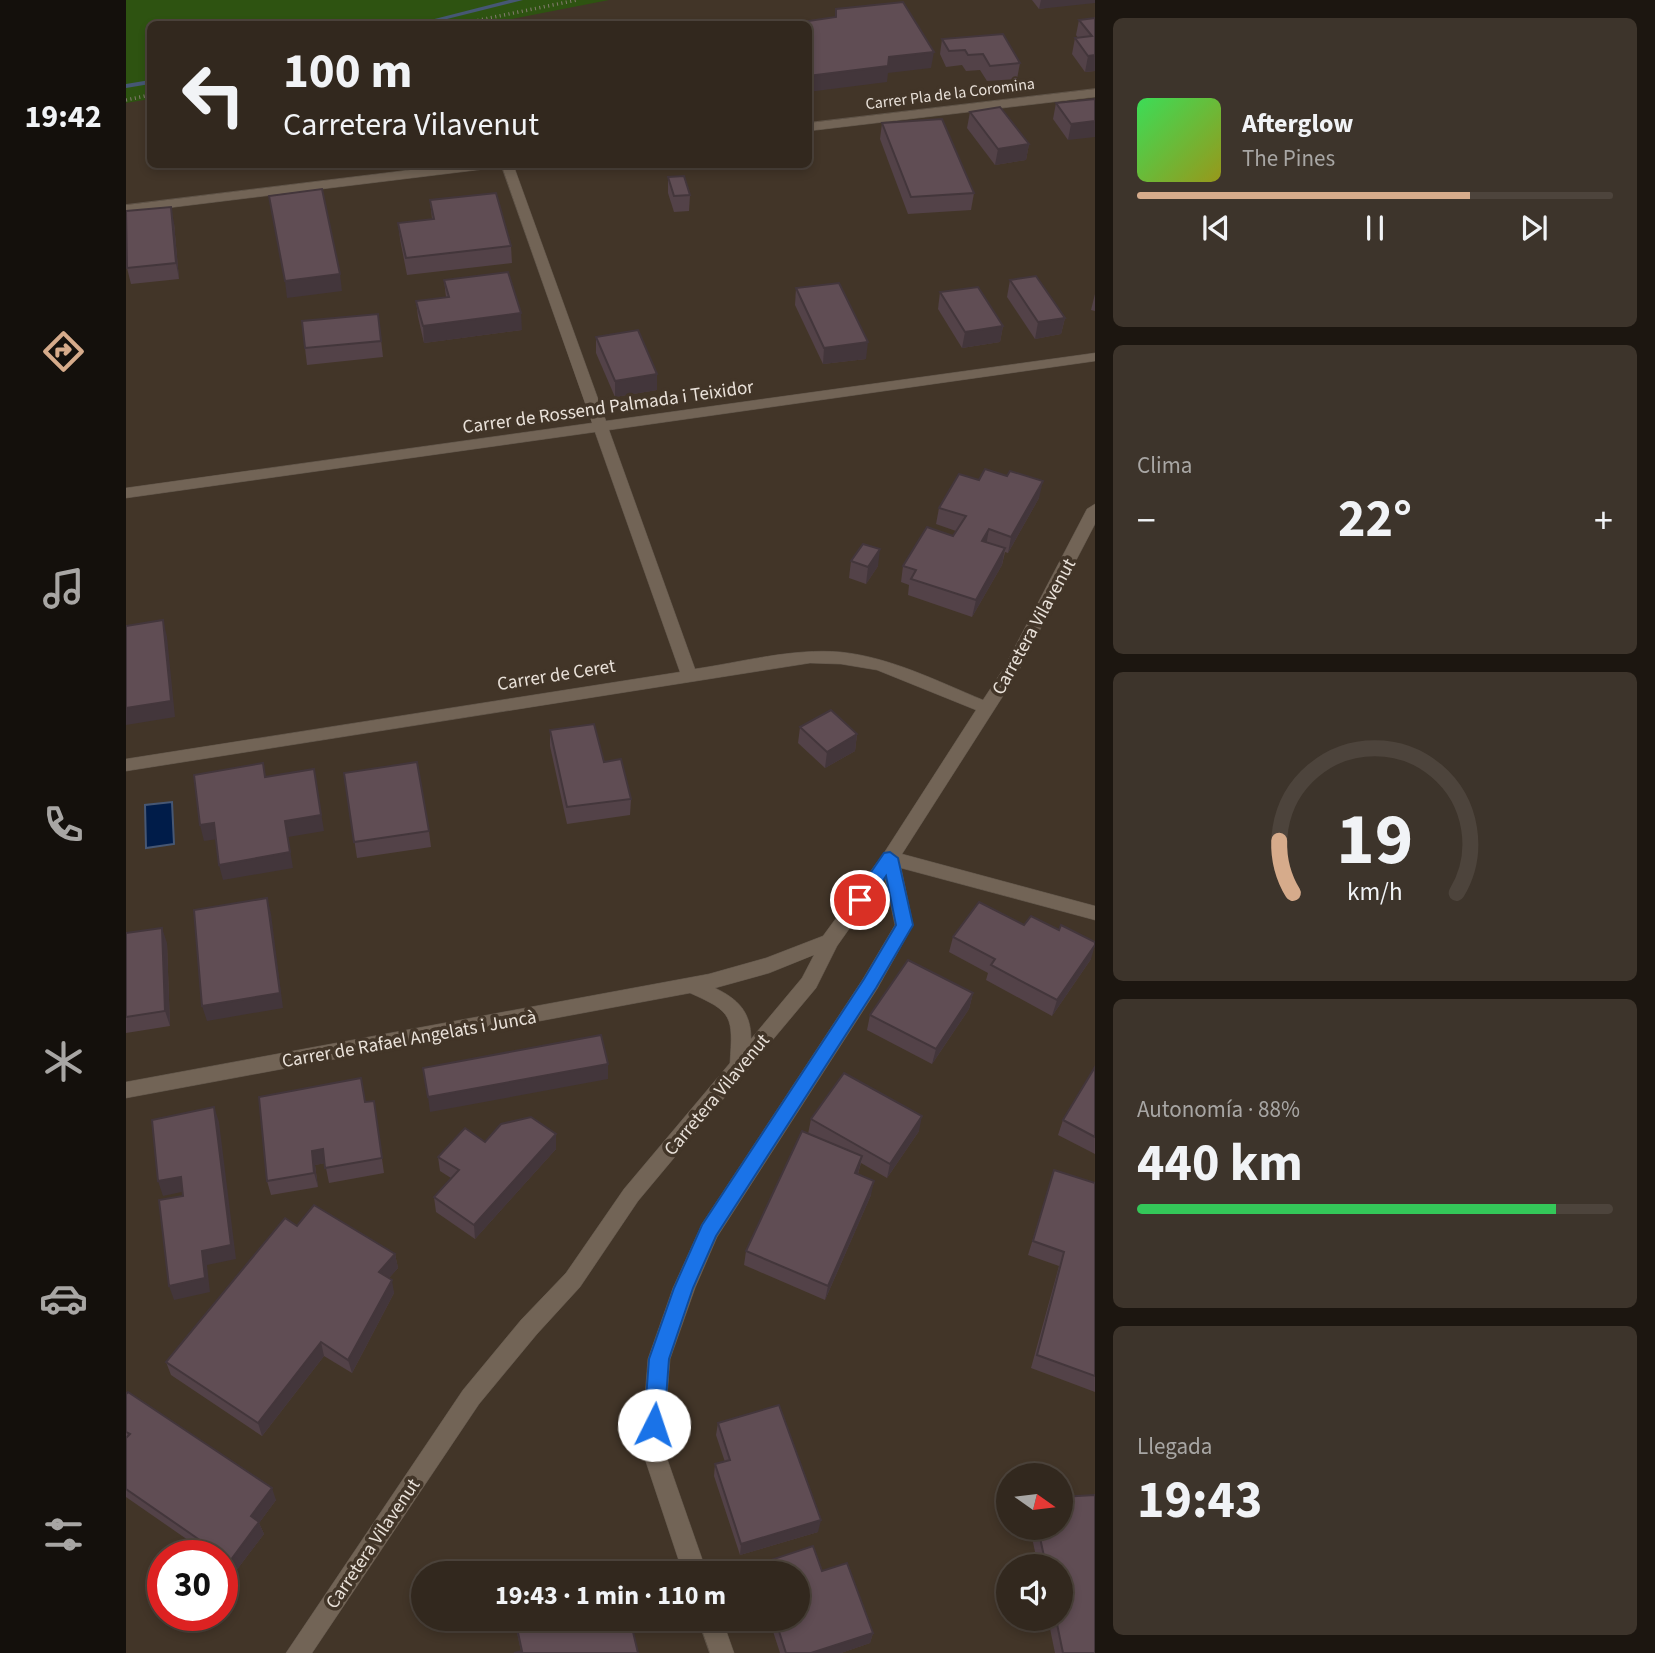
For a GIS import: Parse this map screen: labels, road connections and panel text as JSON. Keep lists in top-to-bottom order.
{
  "streets": {
    "street": [
      "Carrer Pla de la Coromina",
      "Carrer de Rossend Palmada i Teixidor",
      "Carretera Vilavenut",
      "Carrer de Ceret",
      "Carrer de Rafael Angelats i Juncà"
    ]
  },
  "crossings": [
    ["Carretera Vilavenut", "Carrer de Ceret"],
    ["Carretera Vilavenut", "Carrer de Rafael Angelats i Juncà"]
  ],
  "north": "right",
  "page": {
    "tabs": "19:42",
    "turn": ["100 m", "Carretera Vilavenut"],
    "song": ["Afterglow", "The Pines"],
    "tile": [
      "Clima",
      ["Autonomía · 88%", "440 km"],
      ["Llegada", "19:43"]
    ],
    "heat": ["−", "22°", "+"],
    "limit": "30",
    "trip": "19:43 · 1 min · 110 m",
    "gauge": ["19", "km/h"]
  }
}
